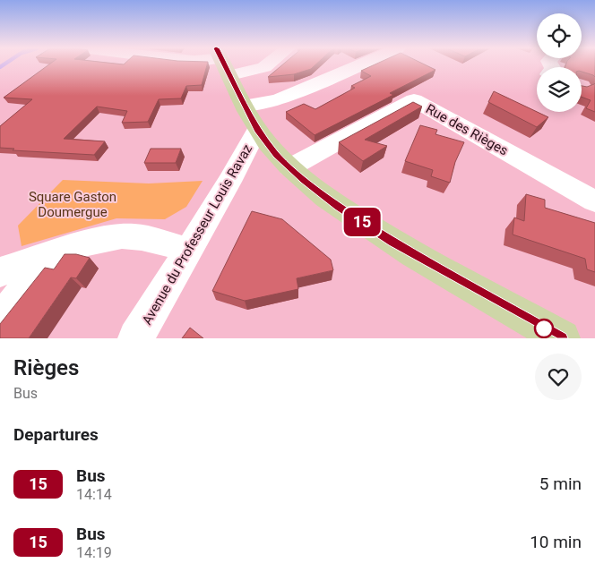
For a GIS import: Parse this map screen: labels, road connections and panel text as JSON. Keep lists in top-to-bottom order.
{
  "streets": {
    "street": ["Rue des Rièges", "Avenue du Professeur Louis Ravaz"]
  },
  "parks": ["Square Gaston Doumergue"],
  "lines": ["bus line 15"],
  "page": {
    "on_map": "15",
    "heading": [
      ["Rièges", "Bus"],
      "Departures"
    ],
    "list": [
      {
        "mark": "15",
        "name": "Bus",
        "note": "14:14",
        "value": "5 min"
      },
      {
        "mark": "15",
        "name": "Bus",
        "note": "14:19",
        "value": "10 min"
      }
    ]
  }
}
